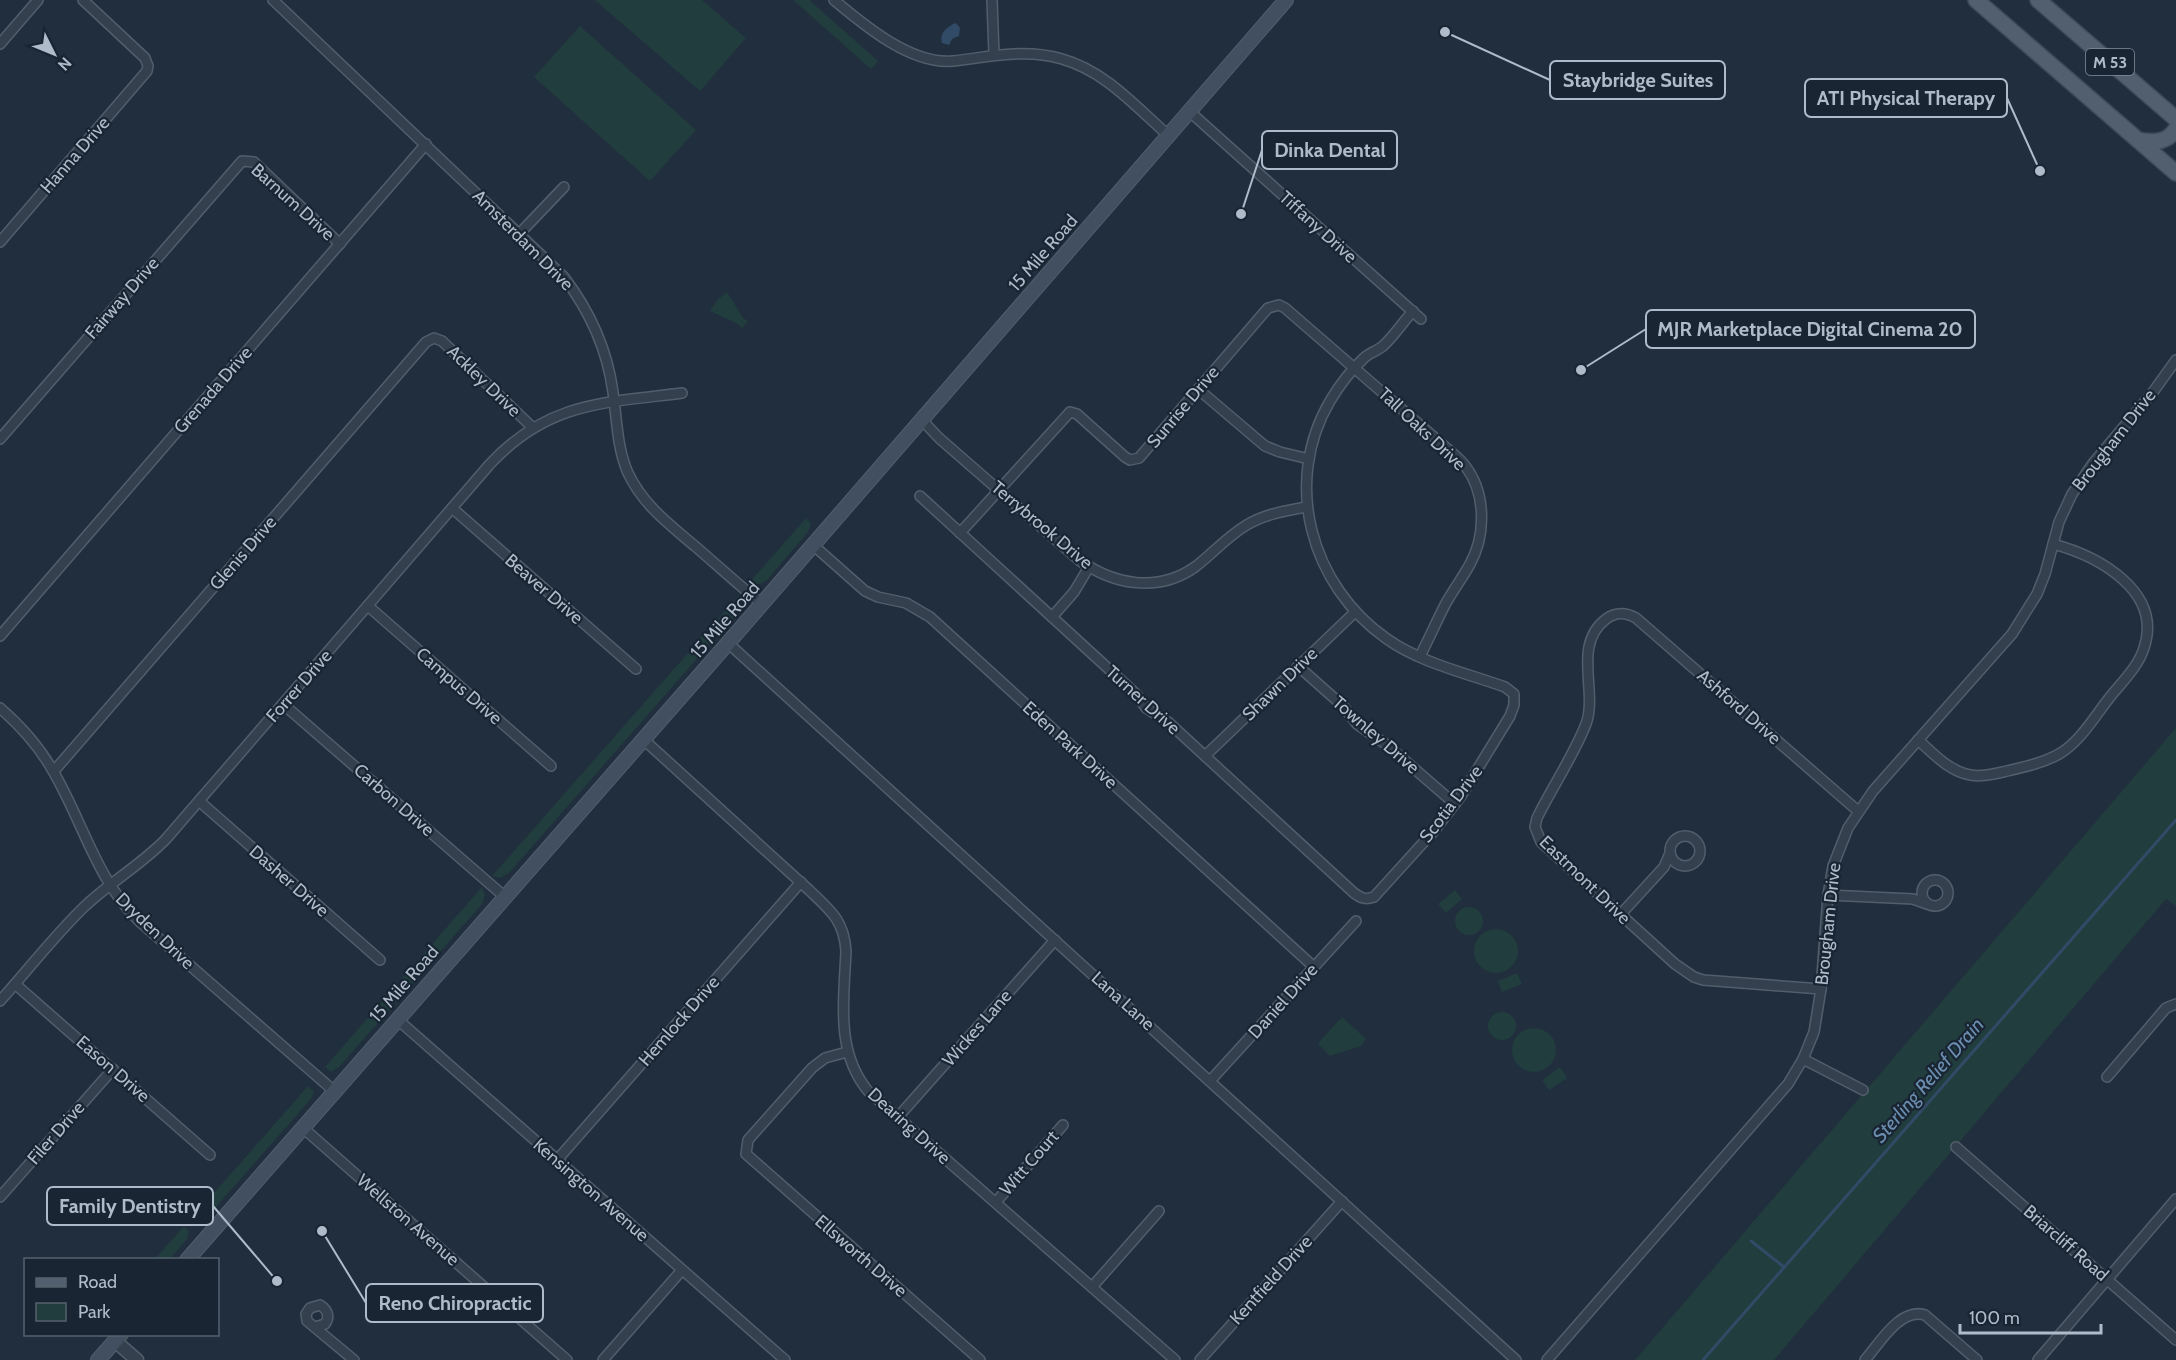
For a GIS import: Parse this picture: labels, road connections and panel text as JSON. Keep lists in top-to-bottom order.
{
  "streets": {
    "main road": ["M 53", "15 Mile Road"],
    "street": [
      "Hanna Drive",
      "Barnum Drive",
      "Tiffany Drive",
      "Amsterdam Drive",
      "Fairway Drive",
      "Ackley Drive",
      "Grenada Drive",
      "Sunrise Drive",
      "Tall Oaks Drive",
      "Brougham Drive",
      "Terrybrook Drive",
      "Glenis Drive",
      "Beaver Drive",
      "Shawn Drive",
      "Forrer Drive",
      "Campus Drive",
      "Turner Drive",
      "Ashford Drive",
      "Townley Drive",
      "Eden Park Drive",
      "Carbon Drive",
      "Scotia Drive",
      "Eastmont Drive",
      "Dasher Drive",
      "Dryden Drive",
      "Lana Lane",
      "Daniel Drive",
      "Hemlock Drive",
      "Wickes Lane",
      "Eason Drive",
      "Dearing Drive",
      "Filer Drive",
      "Witt Court",
      "Kensington Avenue",
      "Wellston Avenue",
      "Briarcliff Road",
      "Ellsworth Drive",
      "Kentfield Drive"
    ]
  },
  "crossings": [
    ["Barnum Drive", "Fairway Drive"],
    ["Barnum Drive", "Grenada Drive"],
    ["Tiffany Drive", "15 Mile Road"],
    ["Amsterdam Drive", "15 Mile Road"],
    ["Amsterdam Drive", "Grenada Drive"],
    ["Amsterdam Drive", "Forrer Drive"],
    ["15 Mile Road", "Terrybrook Drive"],
    ["15 Mile Road", "Eden Park Drive"],
    ["15 Mile Road", "Carbon Drive"],
    ["15 Mile Road", "Dryden Drive"],
    ["15 Mile Road", "Lana Lane"],
    ["15 Mile Road", "Dearing Drive"],
    ["15 Mile Road", "Kensington Avenue"],
    ["15 Mile Road", "Wellston Avenue"],
    ["Ackley Drive", "Glenis Drive"],
    ["Ackley Drive", "Forrer Drive"],
    ["Sunrise Drive", "Tall Oaks Drive"],
    ["Sunrise Drive", "Terrybrook Drive"],
    ["Sunrise Drive", "Turner Drive"],
    ["Tall Oaks Drive", "Scotia Drive"],
    ["Brougham Drive", "Ashford Drive"],
    ["Brougham Drive", "Eastmont Drive"],
    ["Glenis Drive", "Dryden Drive"],
    ["Beaver Drive", "Forrer Drive"],
    ["Shawn Drive", "Turner Drive"],
    ["Shawn Drive", "Townley Drive"],
    ["Forrer Drive", "Campus Drive"],
    ["Forrer Drive", "Carbon Drive"],
    ["Forrer Drive", "Dasher Drive"],
    ["Forrer Drive", "Dryden Drive"],
    ["Forrer Drive", "Eason Drive"],
    ["Turner Drive", "Scotia Drive"],
    ["Ashford Drive", "Eastmont Drive"],
    ["Townley Drive", "Scotia Drive"],
    ["Eden Park Drive", "Daniel Drive"],
    ["Lana Lane", "Daniel Drive"],
    ["Lana Lane", "Wickes Lane"],
    ["Lana Lane", "Kentfield Drive"],
    ["Hemlock Drive", "Dearing Drive"],
    ["Hemlock Drive", "Kensington Avenue"],
    ["Wickes Lane", "Dearing Drive"],
    ["Eason Drive", "Filer Drive"],
    ["Dearing Drive", "Witt Court"],
    ["Dearing Drive", "Ellsworth Drive"]
  ],
  "water": ["Sterling Relief Drain"],
  "places": [
    "Staybridge Suites",
    "ATI Physical Therapy",
    "Dinka Dental",
    "MJR Marketplace Digital Cinema 20",
    "Reno Chiropractic",
    "Family Dentistry"
  ],
  "legend": ["Road", "Park"],
  "scale_bar": "100 m",
  "north": "bottom right"
}
